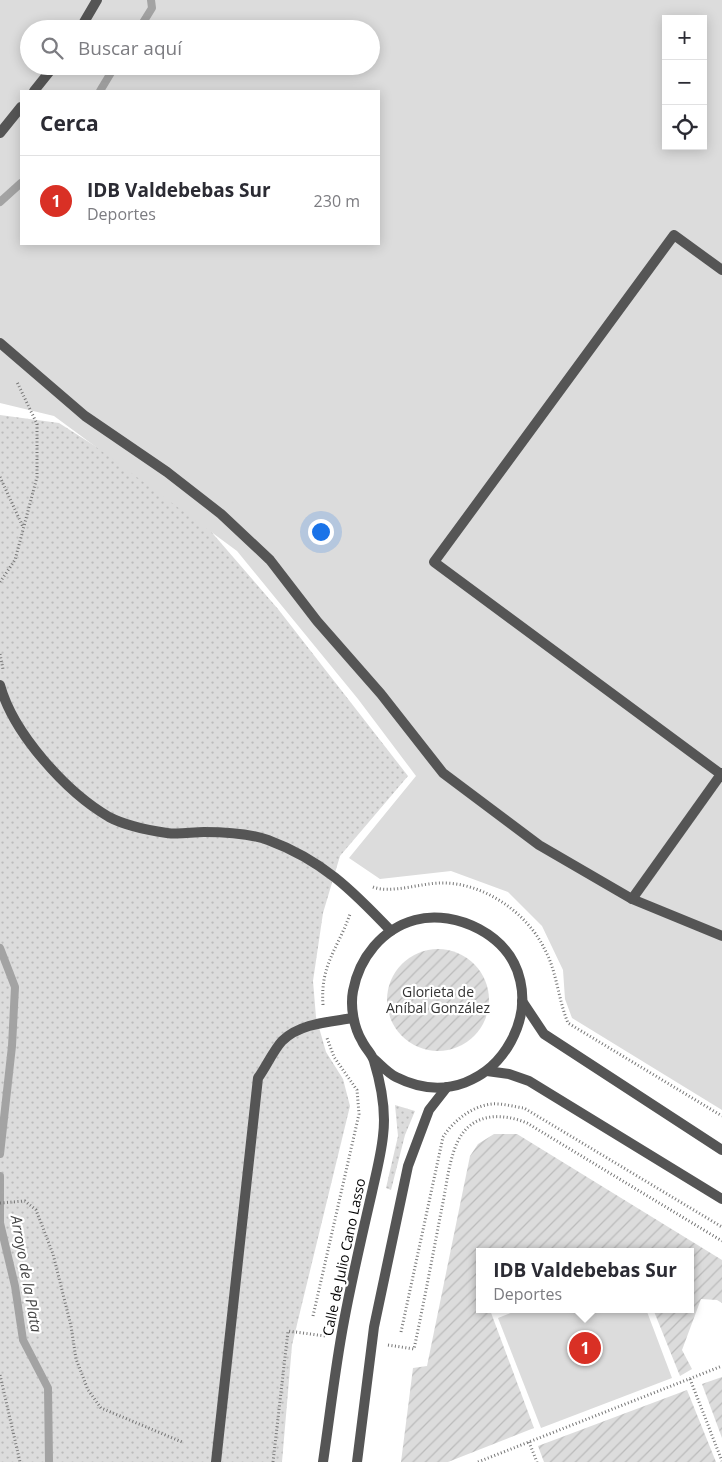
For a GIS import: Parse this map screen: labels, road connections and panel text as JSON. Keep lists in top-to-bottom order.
{
  "streets": {
    "street": ["Calle de Julio Cano Lasso"]
  },
  "water": ["Arroyo de la Plata"],
  "parks": ["Glorieta de Aníbal González"],
  "page": {
    "map_buttons": ["+", "−"],
    "search": "Buscar aquí",
    "heading": "Cerca",
    "list": [
      {
        "mark": "1",
        "name": "IDB Valdebebas Sur",
        "note": "Deportes",
        "value": "230 m"
      }
    ],
    "popup": ["IDB Valdebebas Sur", "Deportes"],
    "pins": "1"
  }
}
